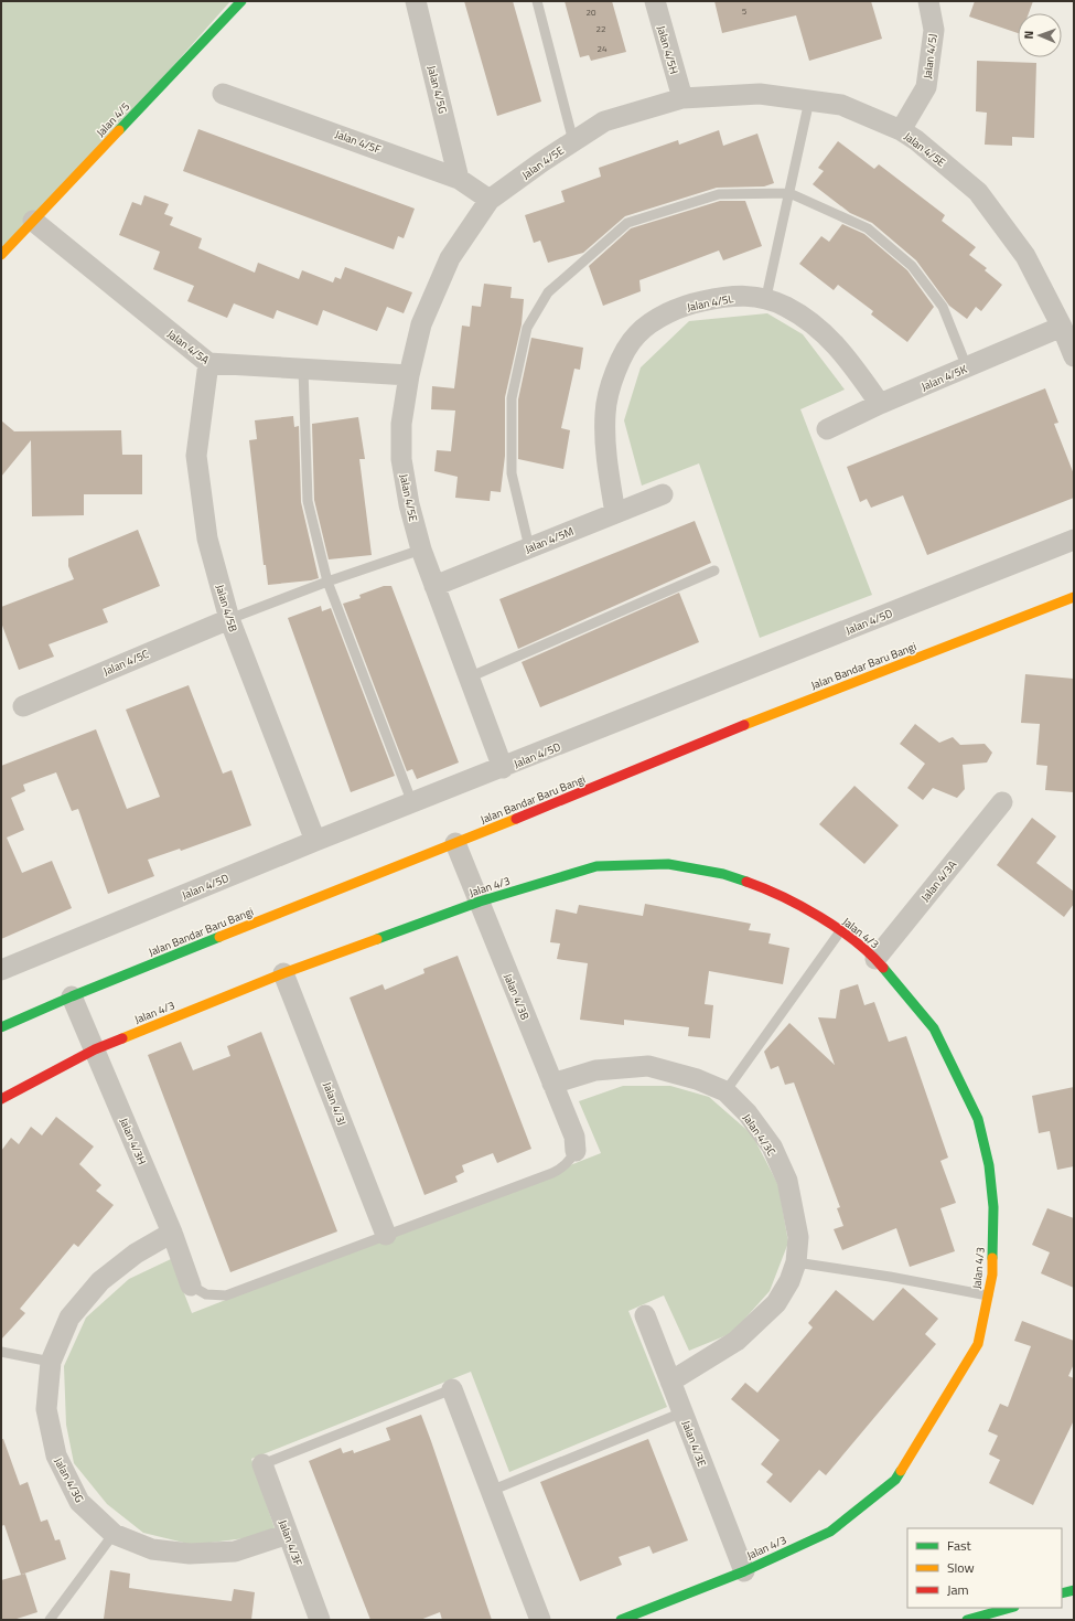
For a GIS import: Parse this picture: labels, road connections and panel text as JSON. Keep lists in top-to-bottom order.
{
  "streets": {
    "street": [
      "Jalan 4/5H",
      "Jalan 4/5J",
      "Jalan 4/5G",
      "Jalan 4/5",
      "Jalan 4/5F",
      "Jalan 4/5E",
      "Jalan 4/5L",
      "Jalan 4/5A",
      "Jalan 4/5K",
      "Jalan 4/5M",
      "Jalan 4/5B",
      "Jalan 4/5D",
      "Jalan 4/5C",
      "Jalan Bandar Baru Bangi",
      "Jalan 4/3A",
      "Jalan 4/3",
      "Jalan 4/3B",
      "Jalan 4/3J",
      "Jalan 4/3C",
      "Jalan 4/3H",
      "Jalan 4/3E",
      "Jalan 4/3G",
      "Jalan 4/3F"
    ]
  },
  "crossings": [
    ["Jalan 4/5H", "Jalan 4/5E"],
    ["Jalan 4/5J", "Jalan 4/5E"],
    ["Jalan 4/5G", "Jalan 4/5F"],
    ["Jalan 4/5", "Jalan 4/5A"],
    ["Jalan 4/5F", "Jalan 4/5E"],
    ["Jalan 4/5E", "Jalan 4/5A"],
    ["Jalan 4/5E", "Jalan 4/5K"],
    ["Jalan 4/5E", "Jalan 4/5M"],
    ["Jalan 4/5E", "Jalan 4/5D"],
    ["Jalan 4/5L", "Jalan 4/5K"],
    ["Jalan 4/5L", "Jalan 4/5M"],
    ["Jalan 4/5A", "Jalan 4/5B"],
    ["Jalan 4/5B", "Jalan 4/5D"],
    ["Jalan 4/5B", "Jalan 4/5C"],
    ["Jalan Bandar Baru Bangi", "Jalan 4/3B"],
    ["Jalan Bandar Baru Bangi", "Jalan 4/3H"],
    ["Jalan 4/3A", "Jalan 4/3"],
    ["Jalan 4/3", "Jalan 4/3B"],
    ["Jalan 4/3", "Jalan 4/3J"],
    ["Jalan 4/3", "Jalan 4/3H"],
    ["Jalan 4/3", "Jalan 4/3E"],
    ["Jalan 4/3B", "Jalan 4/3C"],
    ["Jalan 4/3C", "Jalan 4/3E"],
    ["Jalan 4/3H", "Jalan 4/3G"],
    ["Jalan 4/3G", "Jalan 4/3F"]
  ],
  "house_numbers": [
    "5",
    "20",
    "22",
    "24"
  ],
  "legend": ["Fast", "Slow", "Jam"],
  "north": "left"
}
